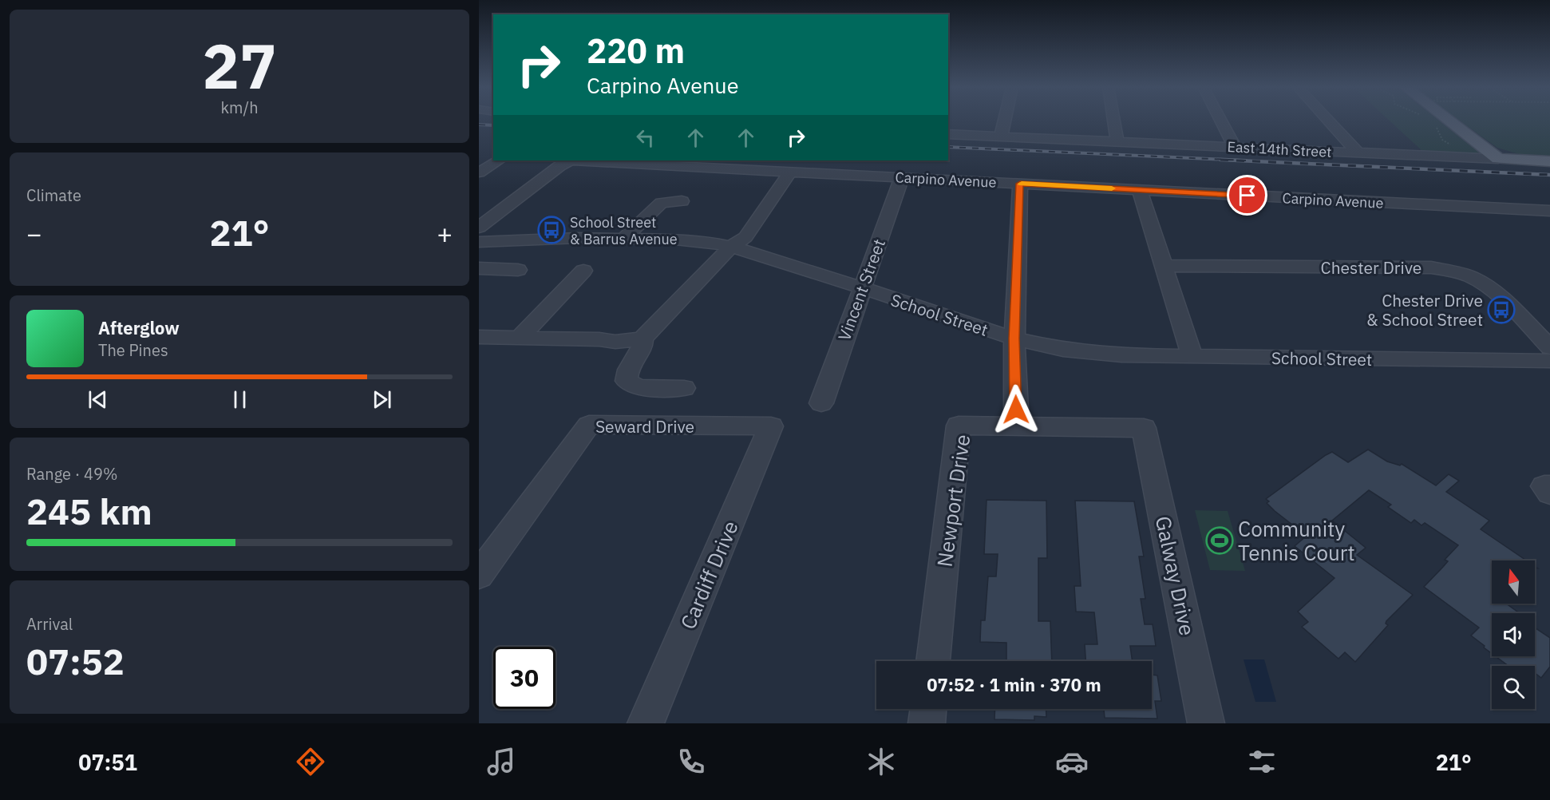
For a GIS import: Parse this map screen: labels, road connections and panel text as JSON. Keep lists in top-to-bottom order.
{
  "streets": {
    "street": [
      "East 14th Street",
      "Carpino Avenue",
      "Chester Drive",
      "Vincent Street",
      "School Street",
      "Seward Drive",
      "Newport Drive",
      "Cardiff Drive",
      "Galway Drive"
    ]
  },
  "crossings": [
    ["Carpino Avenue", "Vincent Street"],
    ["Carpino Avenue", "School Street"],
    ["Vincent Street", "School Street"],
    ["Seward Drive", "Cardiff Drive"],
    ["Newport Drive", "Galway Drive"]
  ],
  "places": {
    "bus stop": ["School Street & Barrus Avenue", "Chester Drive & School Street"],
    "sports": ["Community Tennis Court"]
  },
  "north": "top",
  "page": {
    "tile": [
      ["27", "km/h"],
      "Climate",
      ["Range · 49%", "245 km"],
      ["Arrival", "07:52"]
    ],
    "turn": ["220 m", "Carpino Avenue"],
    "heat": ["−", "21°", "+"],
    "song": ["Afterglow", "The Pines"],
    "limit": "30",
    "trip": "07:52 · 1 min · 370 m",
    "tabs": ["07:51", "21°"]
  }
}
